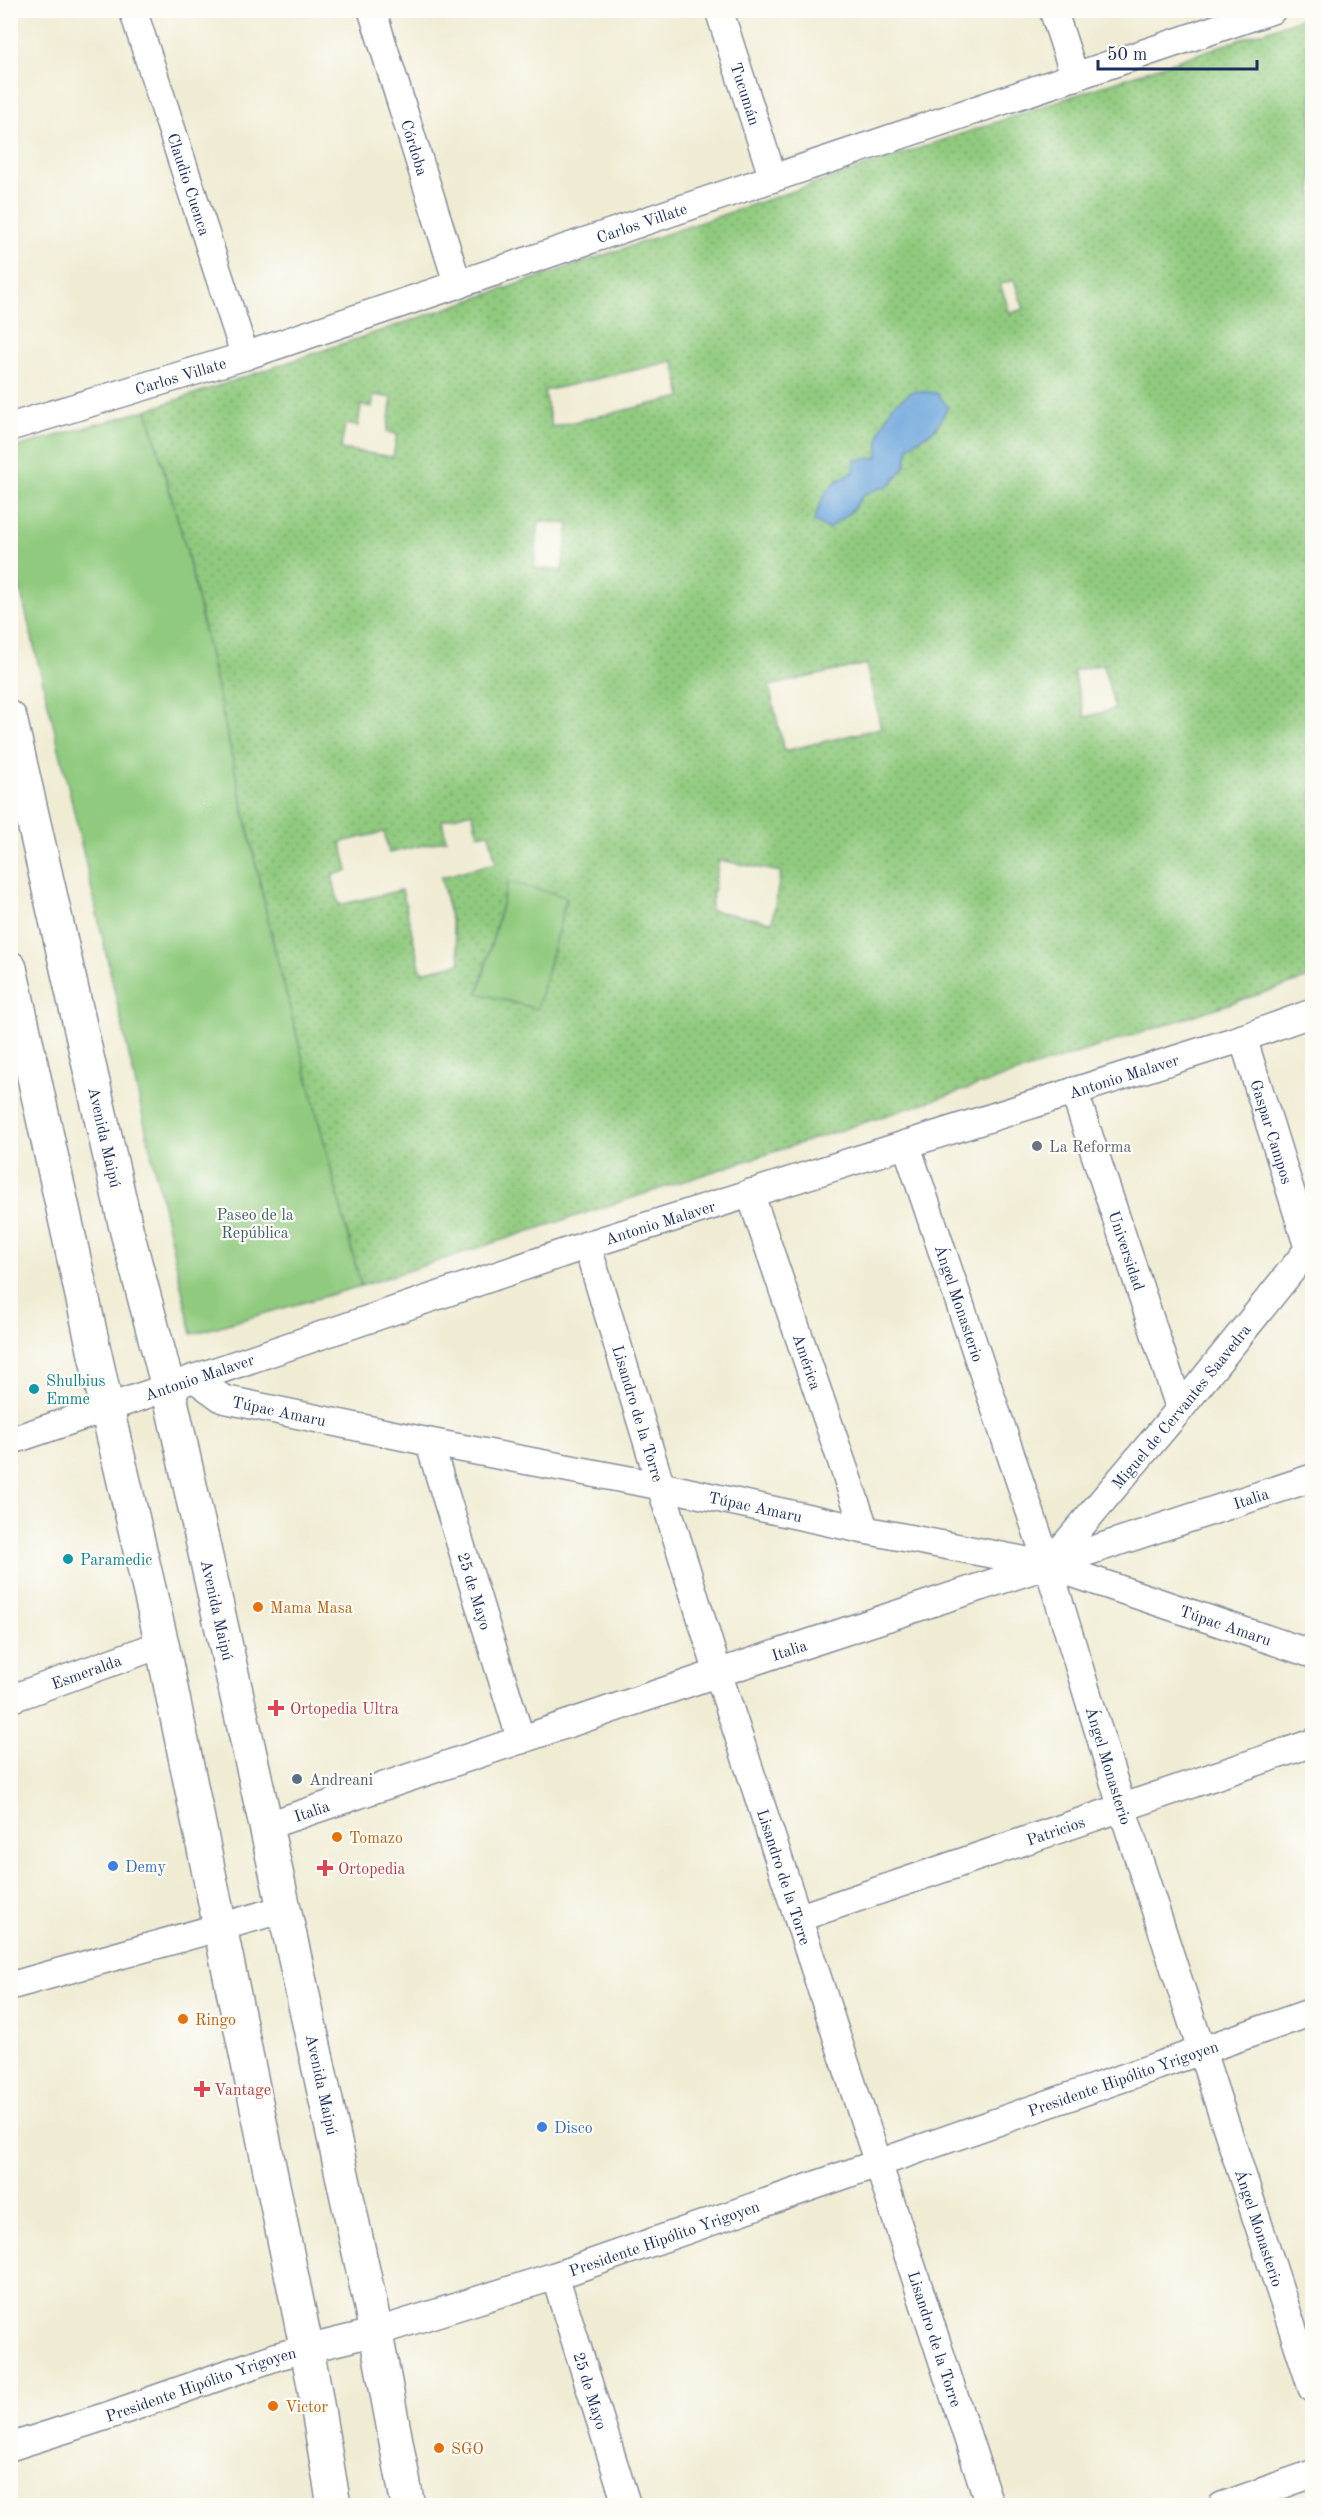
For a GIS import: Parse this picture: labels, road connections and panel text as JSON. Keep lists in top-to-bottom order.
{
  "streets": {
    "main road": ["Avenida Maipú"],
    "street": [
      "Tucumán",
      "Córdoba",
      "Claudio Cuenca",
      "Carlos Villate",
      "Antonio Malaver",
      "Gaspar Campos",
      "Universidad",
      "Ángel Monasterio",
      "América",
      "Miguel de Cervantes Saavedra",
      "Túpac Amaru",
      "Lisandro de la Torre",
      "Italia",
      "25 de Mayo",
      "Esmeralda",
      "Patricios",
      "Presidente Hipólito Yrigoyen"
    ]
  },
  "crossings": [
    ["Tucumán", "Carlos Villate"],
    ["Córdoba", "Carlos Villate"],
    ["Claudio Cuenca", "Carlos Villate"],
    ["Antonio Malaver", "Gaspar Campos"],
    ["Antonio Malaver", "Avenida Maipú"],
    ["Antonio Malaver", "Universidad"],
    ["Antonio Malaver", "Ángel Monasterio"],
    ["Antonio Malaver", "América"],
    ["Antonio Malaver", "Túpac Amaru"],
    ["Antonio Malaver", "Lisandro de la Torre"],
    ["Gaspar Campos", "Miguel de Cervantes Saavedra"],
    ["Avenida Maipú", "Túpac Amaru"],
    ["Avenida Maipú", "Italia"],
    ["Avenida Maipú", "Presidente Hipólito Yrigoyen"],
    ["Universidad", "Miguel de Cervantes Saavedra"],
    ["Ángel Monasterio", "Miguel de Cervantes Saavedra"],
    ["Ángel Monasterio", "Túpac Amaru"],
    ["Ángel Monasterio", "Italia"],
    ["Ángel Monasterio", "Patricios"],
    ["Ángel Monasterio", "Presidente Hipólito Yrigoyen"],
    ["América", "Túpac Amaru"],
    ["Miguel de Cervantes Saavedra", "Túpac Amaru"],
    ["Miguel de Cervantes Saavedra", "Italia"],
    ["Túpac Amaru", "Lisandro de la Torre"],
    ["Túpac Amaru", "Italia"],
    ["Túpac Amaru", "25 de Mayo"],
    ["Lisandro de la Torre", "Italia"],
    ["Lisandro de la Torre", "Patricios"],
    ["Lisandro de la Torre", "Presidente Hipólito Yrigoyen"],
    ["Italia", "25 de Mayo"],
    ["25 de Mayo", "Presidente Hipólito Yrigoyen"]
  ],
  "parks": ["Paseo de la República"],
  "places": {
    "other": [
      "La Reforma",
      "Shulbius Emme",
      "Paramedic",
      "Mama Masa",
      "Andreani",
      "Tomazo",
      "Demy",
      "Ringo",
      "Disco",
      "Victor",
      "SGO"
    ],
    "health": ["Ortopedia Ultra", "Ortopedia", "Vantage"]
  },
  "scale_bar": "50 m"
}
